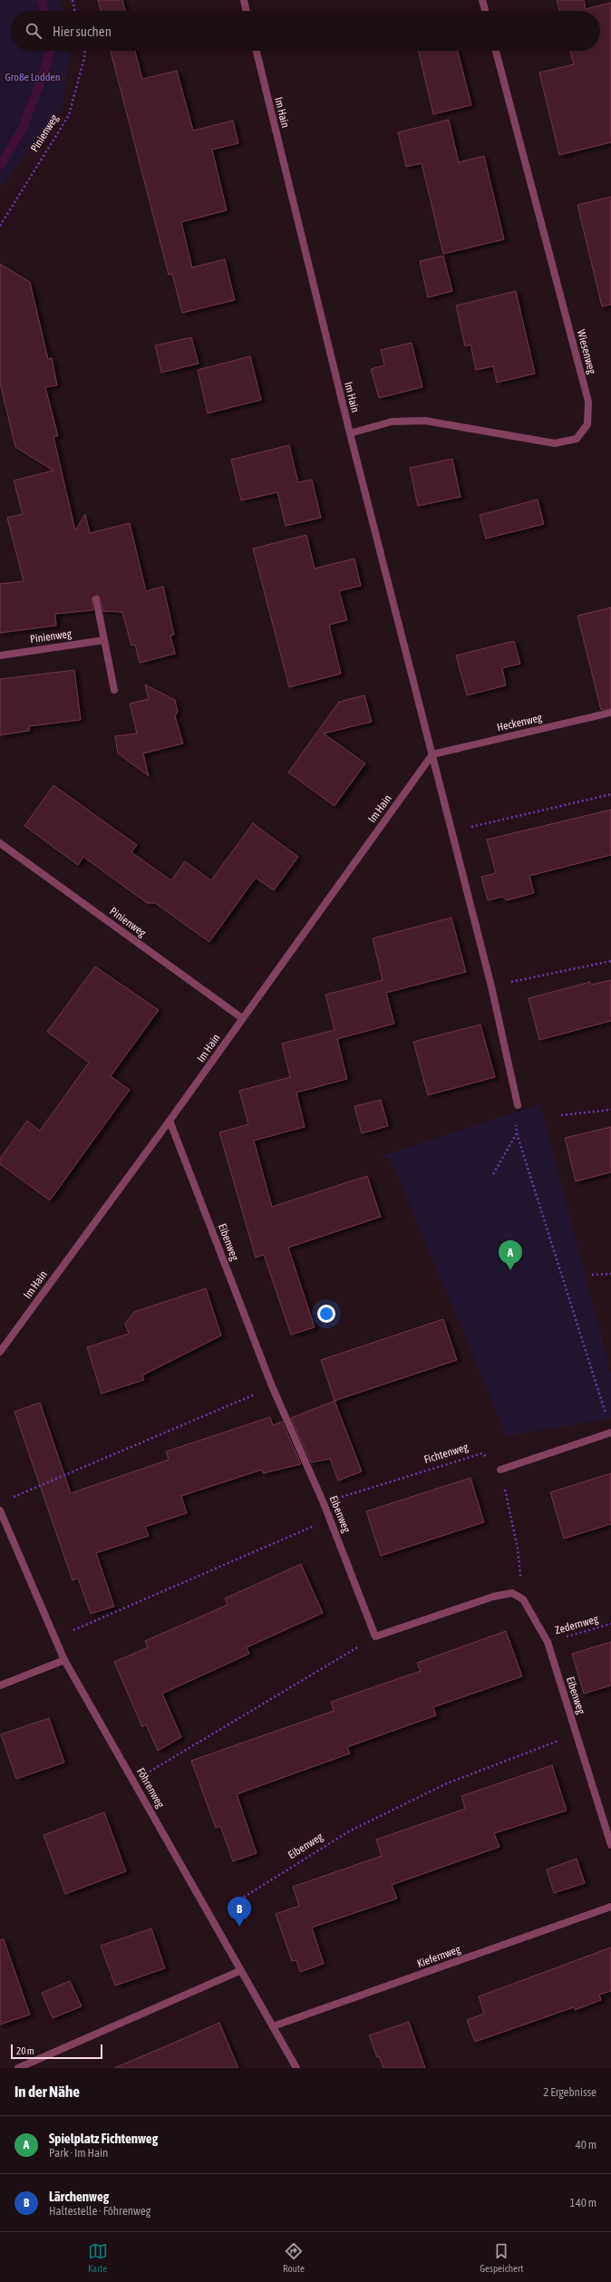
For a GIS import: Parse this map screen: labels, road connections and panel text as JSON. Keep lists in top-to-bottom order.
{
  "streets": {
    "street": [
      "Im Hain",
      "Pinienweg",
      "Wiesenweg",
      "Heckenweg",
      "Eibenweg",
      "Föhrenweg",
      "Kiefernweg"
    ],
    "path": ["Fichtenweg", "Zedernweg"]
  },
  "crossings": [
    ["Im Hain", "Pinienweg"],
    ["Im Hain", "Wiesenweg"],
    ["Im Hain", "Heckenweg"],
    ["Im Hain", "Eibenweg"],
    ["Eibenweg", "Fichtenweg"],
    ["Eibenweg", "Zedernweg"],
    ["Eibenweg", "Föhrenweg"],
    ["Föhrenweg", "Kiefernweg"]
  ],
  "parks": ["Große Lodden"],
  "scale_bar": "20 m",
  "page": {
    "search": "Hier suchen",
    "pins": ["A", "B"],
    "scale": "20 m",
    "heading": ["In der Nähe", "2 Ergebnisse"],
    "list": [
      {
        "mark": "A",
        "name": "Spielplatz Fichtenweg",
        "note": "Park · Im Hain",
        "value": "40 m"
      },
      {
        "mark": "B",
        "name": "Lärchenweg",
        "note": "Haltestelle · Föhrenweg",
        "value": "140 m"
      }
    ],
    "nav": ["Karte", "Route", "Gespeichert"]
  }
}
